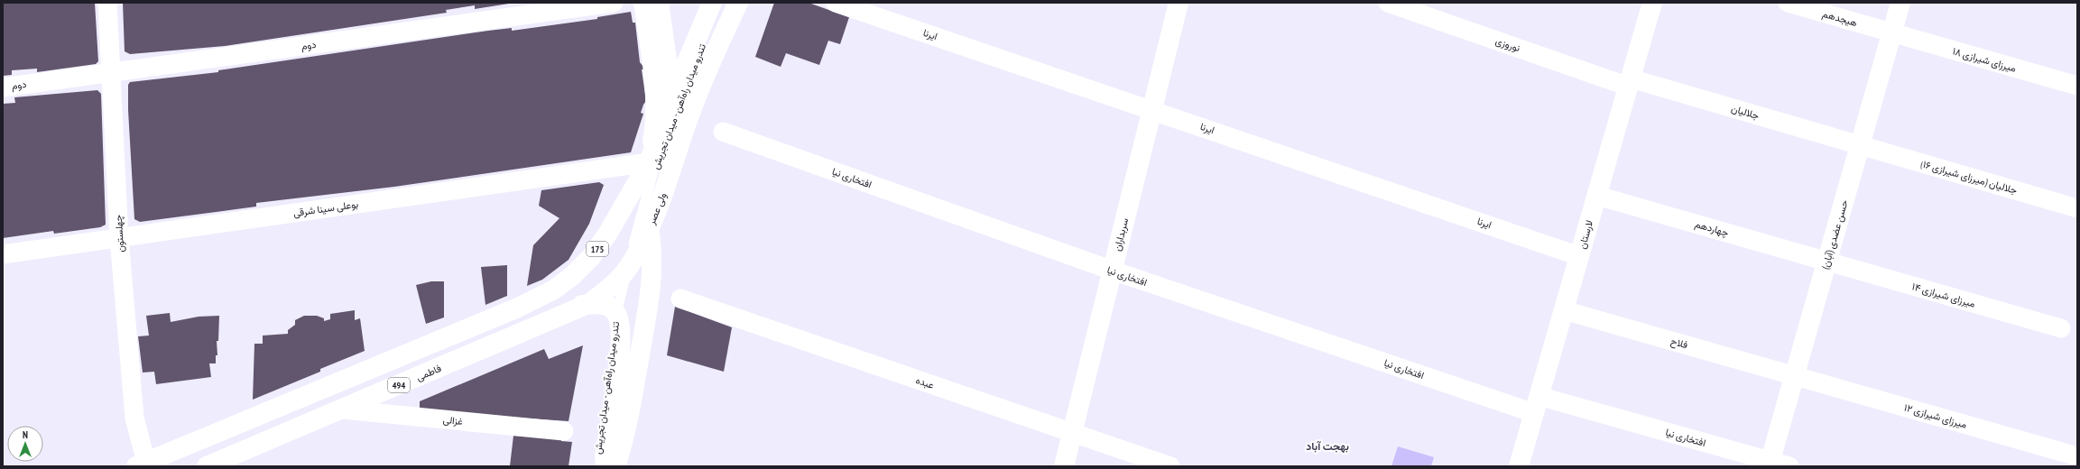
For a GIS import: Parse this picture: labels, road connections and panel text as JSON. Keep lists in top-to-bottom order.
{
  "streets": {
    "main road": [
      "ولی عصر",
      "سربداران",
      "لارستان",
      "حسن عضدی (آبان)",
      "175",
      "فاطمی",
      "494"
    ],
    "street": [
      "هیجدهم",
      "ايرنا",
      "نوروزی",
      "دوم",
      "میرزای شیرازی ۱۸",
      "جلالیان",
      "جلالیان (میرزای شیرازی ۱۶)",
      "افتخاری نیا",
      "بوعلی سینا شرقی",
      "چهاردهم",
      "چهلستون",
      "میرزای شیرازی ۱۴",
      "فلاح",
      "عبده",
      "میرزای شیرازی ۱۲",
      "غزالی"
    ],
    "lane": ["تندرو میدان راه‌آهن - میدان تجریش"]
  },
  "crossings": [
    ["هیجدهم", "میرزای شیرازی ۱۸"],
    ["هیجدهم", "حسن عضدی (آبان)"],
    ["ايرنا", "سربداران"],
    ["ايرنا", "لارستان"],
    ["نوروزی", "جلالیان"],
    ["نوروزی", "لارستان"],
    ["دوم", "چهلستون"],
    ["میرزای شیرازی ۱۸", "حسن عضدی (آبان)"],
    ["تندرو میدان راه‌آهن - میدان تجریش", "ولی عصر"],
    ["تندرو میدان راه‌آهن - میدان تجریش", "494"],
    ["جلالیان", "جلالیان (میرزای شیرازی ۱۶)"],
    ["جلالیان", "لارستان"],
    ["جلالیان", "حسن عضدی (آبان)"],
    ["جلالیان (میرزای شیرازی ۱۶)", "حسن عضدی (آبان)"],
    ["افتخاری نیا", "سربداران"],
    ["افتخاری نیا", "لارستان"],
    ["افتخاری نیا", "حسن عضدی (آبان)"],
    ["بوعلی سینا شرقی", "ولی عصر"],
    ["بوعلی سینا شرقی", "چهلستون"],
    ["ولی عصر", "494"],
    ["چهاردهم", "لارستان"],
    ["چهاردهم", "حسن عضدی (آبان)"],
    ["چهاردهم", "میرزای شیرازی ۱۴"],
    ["چهلستون", "494"],
    ["سربداران", "عبده"],
    ["لارستان", "فلاح"],
    ["حسن عضدی (آبان)", "میرزای شیرازی ۱۴"],
    ["حسن عضدی (آبان)", "فلاح"],
    ["حسن عضدی (آبان)", "میرزای شیرازی ۱۲"],
    ["فلاح", "میرزای شیرازی ۱۲"],
    ["فاطمی", "494"],
    ["فاطمی", "غزالی"]
  ],
  "districts": ["بهجت آباد"],
  "north": "top"
}
